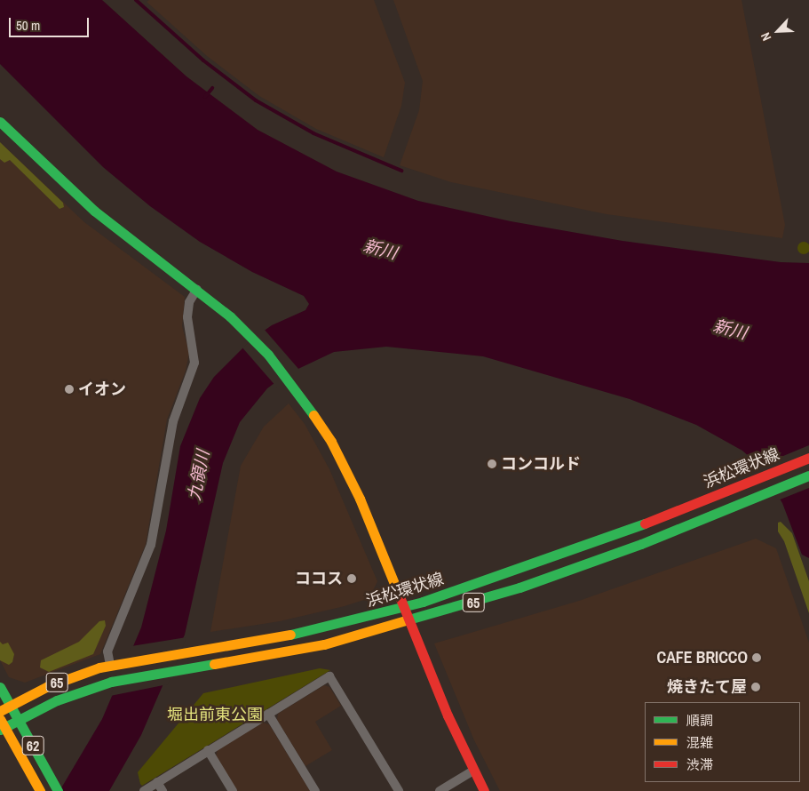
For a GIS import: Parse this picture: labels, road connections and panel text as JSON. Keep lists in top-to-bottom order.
{
  "streets": {
    "main road": ["浜松環状線", "65", "62"]
  },
  "crossings": [
    ["浜松環状線", "62"]
  ],
  "water": ["新川", "九領川"],
  "parks": ["堀出前東公園"],
  "places": [
    "イオン",
    "コンコルド",
    "ココス",
    "CAFE BRICCO",
    "焼きたて屋"
  ],
  "legend": ["順調", "混雑", "渋滞"],
  "scale_bar": "50 m",
  "north": "bottom left"
}
